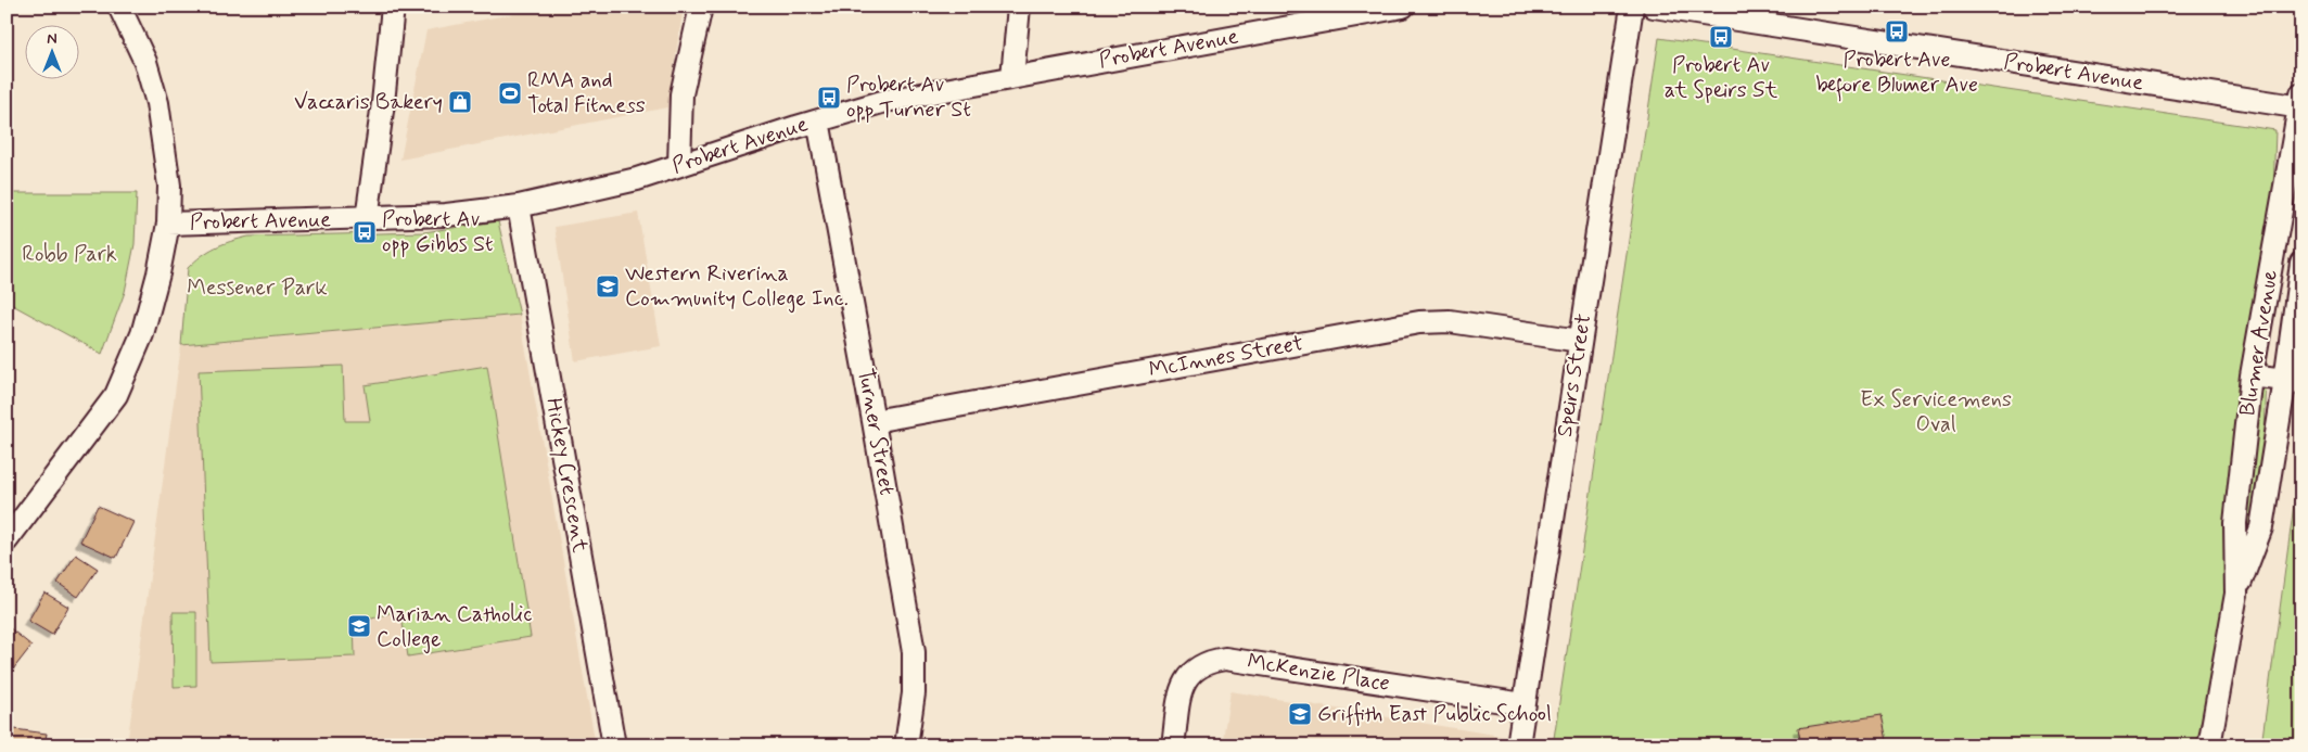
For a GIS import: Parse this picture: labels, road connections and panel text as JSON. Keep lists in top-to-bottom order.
{
  "streets": {
    "street": [
      "Probert Avenue",
      "Blumer Avenue",
      "McInnes Street",
      "Speirs Street",
      "Turner Street",
      "Hickey Crescent",
      "McKenzie Place"
    ]
  },
  "crossings": [
    ["Probert Avenue", "Blumer Avenue"],
    ["Probert Avenue", "Turner Street"],
    ["Probert Avenue", "Hickey Crescent"],
    ["McInnes Street", "Speirs Street"],
    ["McInnes Street", "Turner Street"],
    ["Speirs Street", "McKenzie Place"]
  ],
  "parks": ["Robb Park", "Messener Park", "Ex Servicemens Oval"],
  "places": {
    "bus stop": [
      "Probert Ave before Blumer Ave",
      "Probert Av at Speirs St",
      "Probert Av opp Turner St",
      "Probert Av opp Gibbs St"
    ],
    "sports": ["RMA and Total Fitness"],
    "shop": ["Vaccaris Bakery"],
    "school or university": ["Western Riverina Community College Inc.", "Marian Catholic College", "Griffith East Public School"]
  },
  "north": "top"
}
